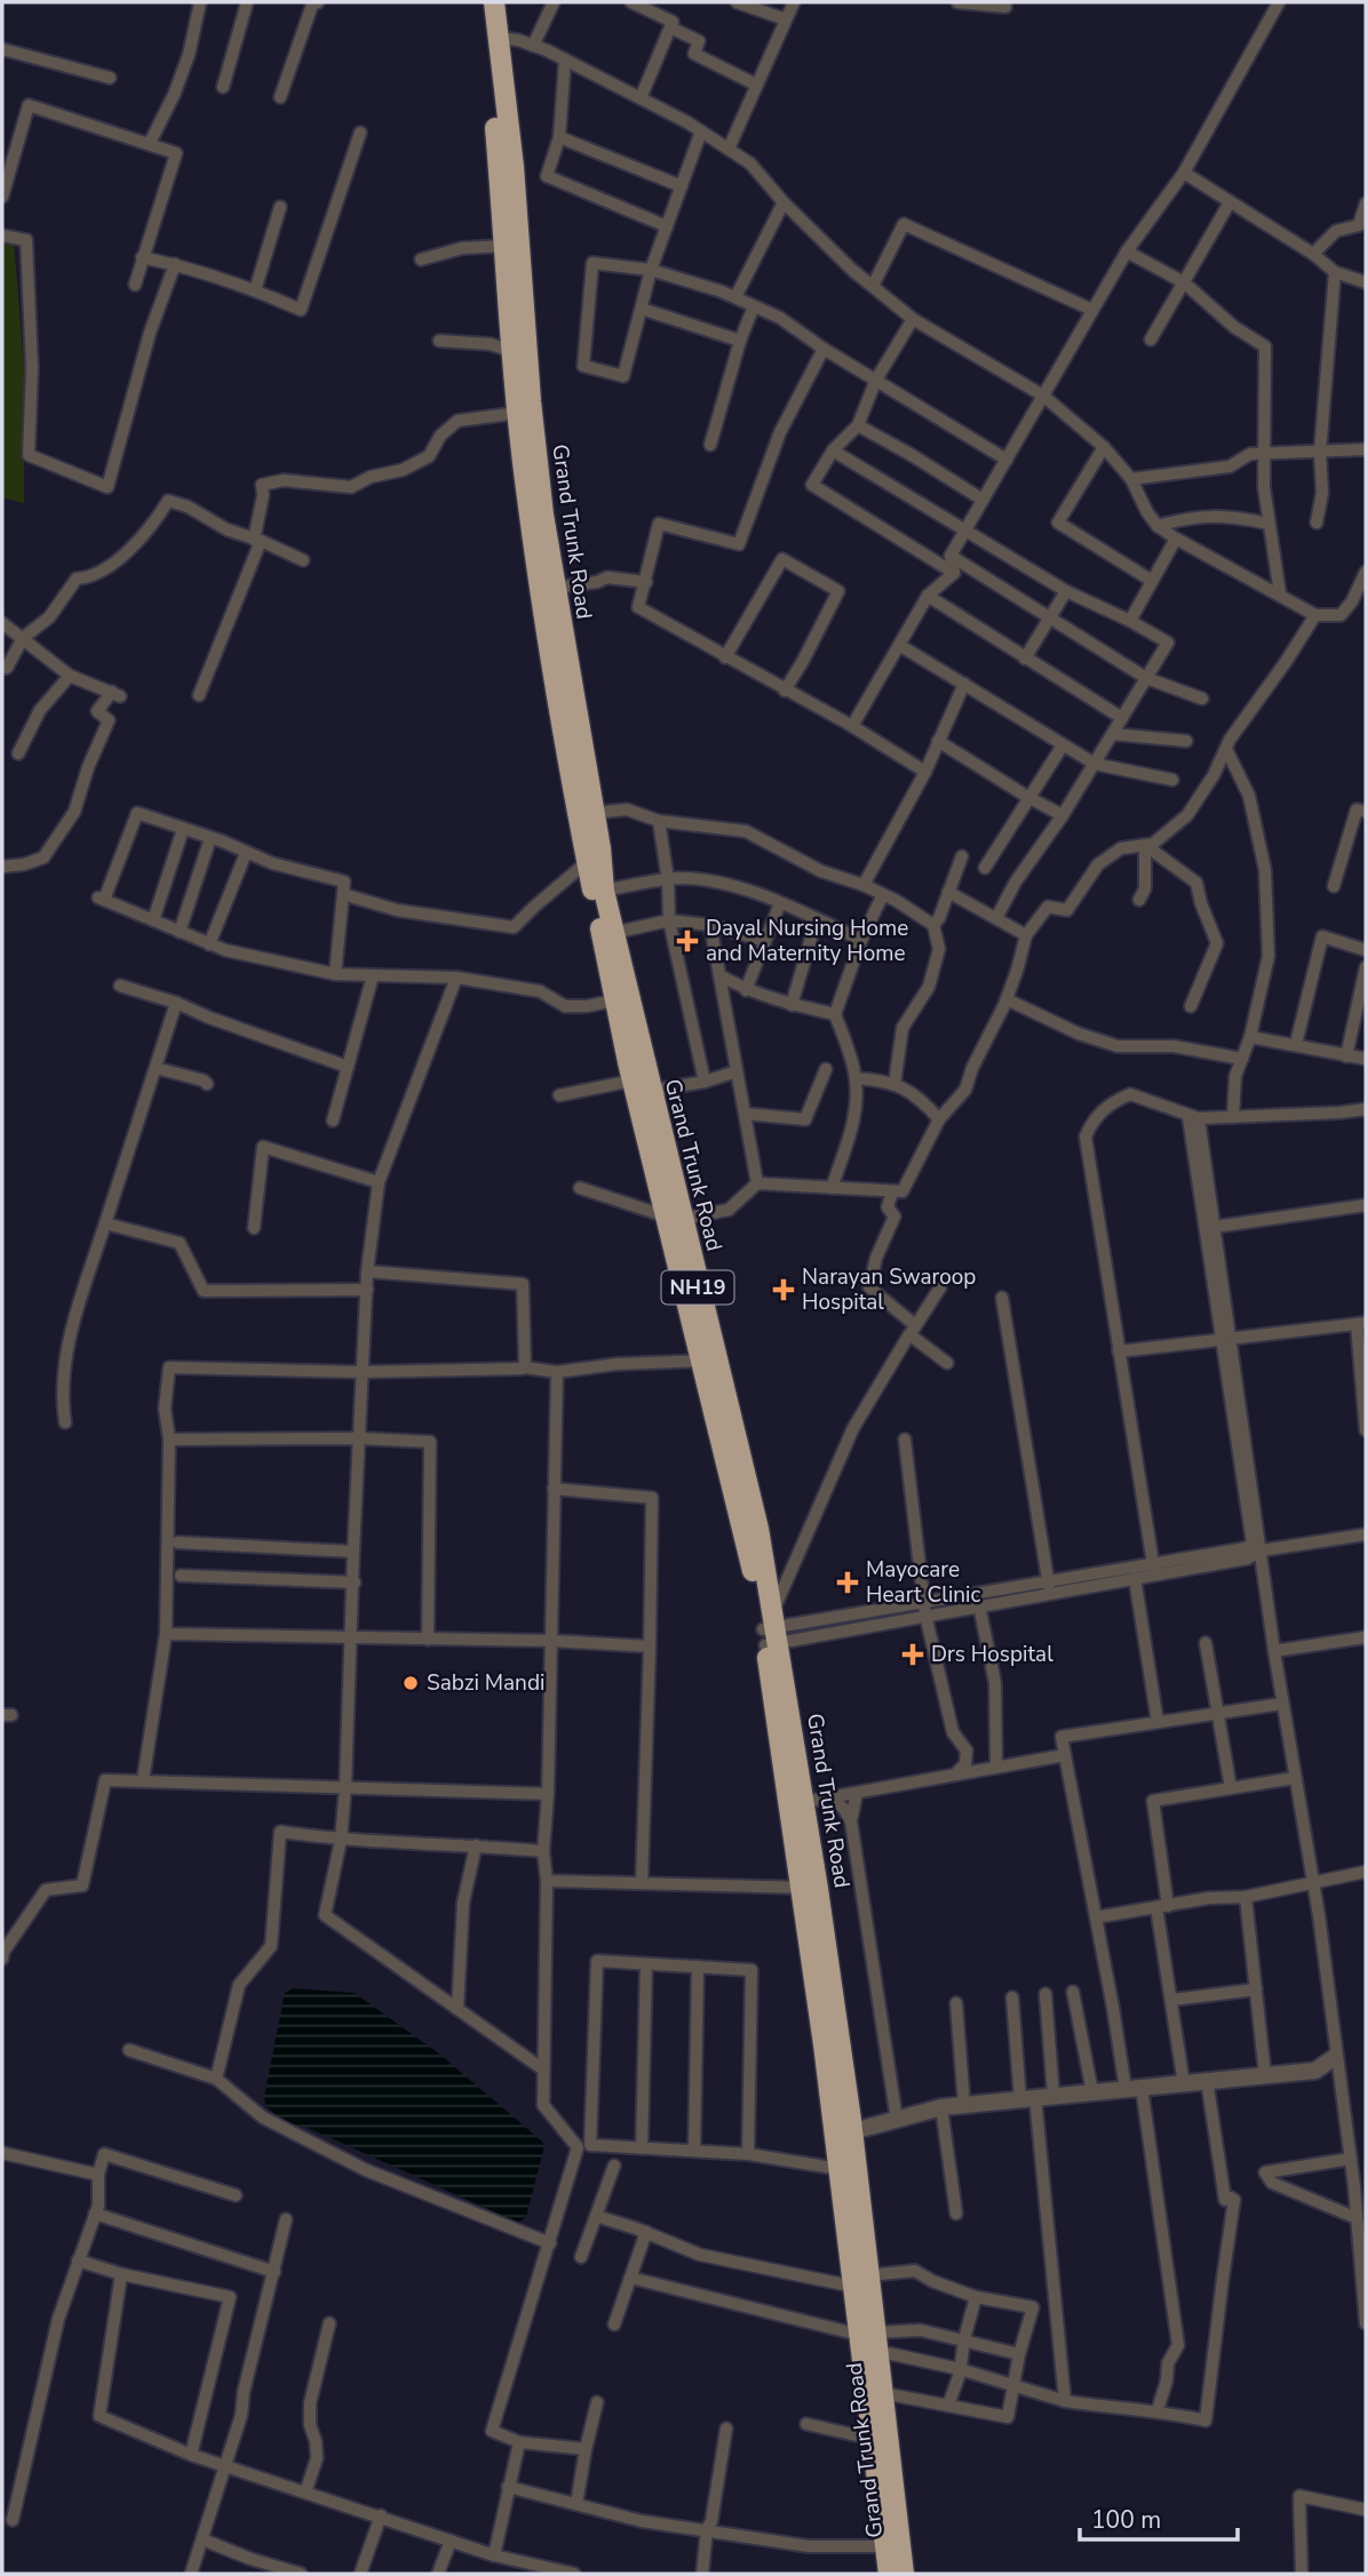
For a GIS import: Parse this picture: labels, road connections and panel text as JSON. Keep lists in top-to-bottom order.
{
  "streets": {
    "highway": ["Grand Trunk Road", "NH19"]
  },
  "places": {
    "health": [
      "Dayal Nursing Home and Maternity Home",
      "Narayan Swaroop Hospital",
      "Mayocare Heart Clinic",
      "Drs Hospital"
    ],
    "other": ["Sabzi Mandi"]
  },
  "scale_bar": "100 m"
}
